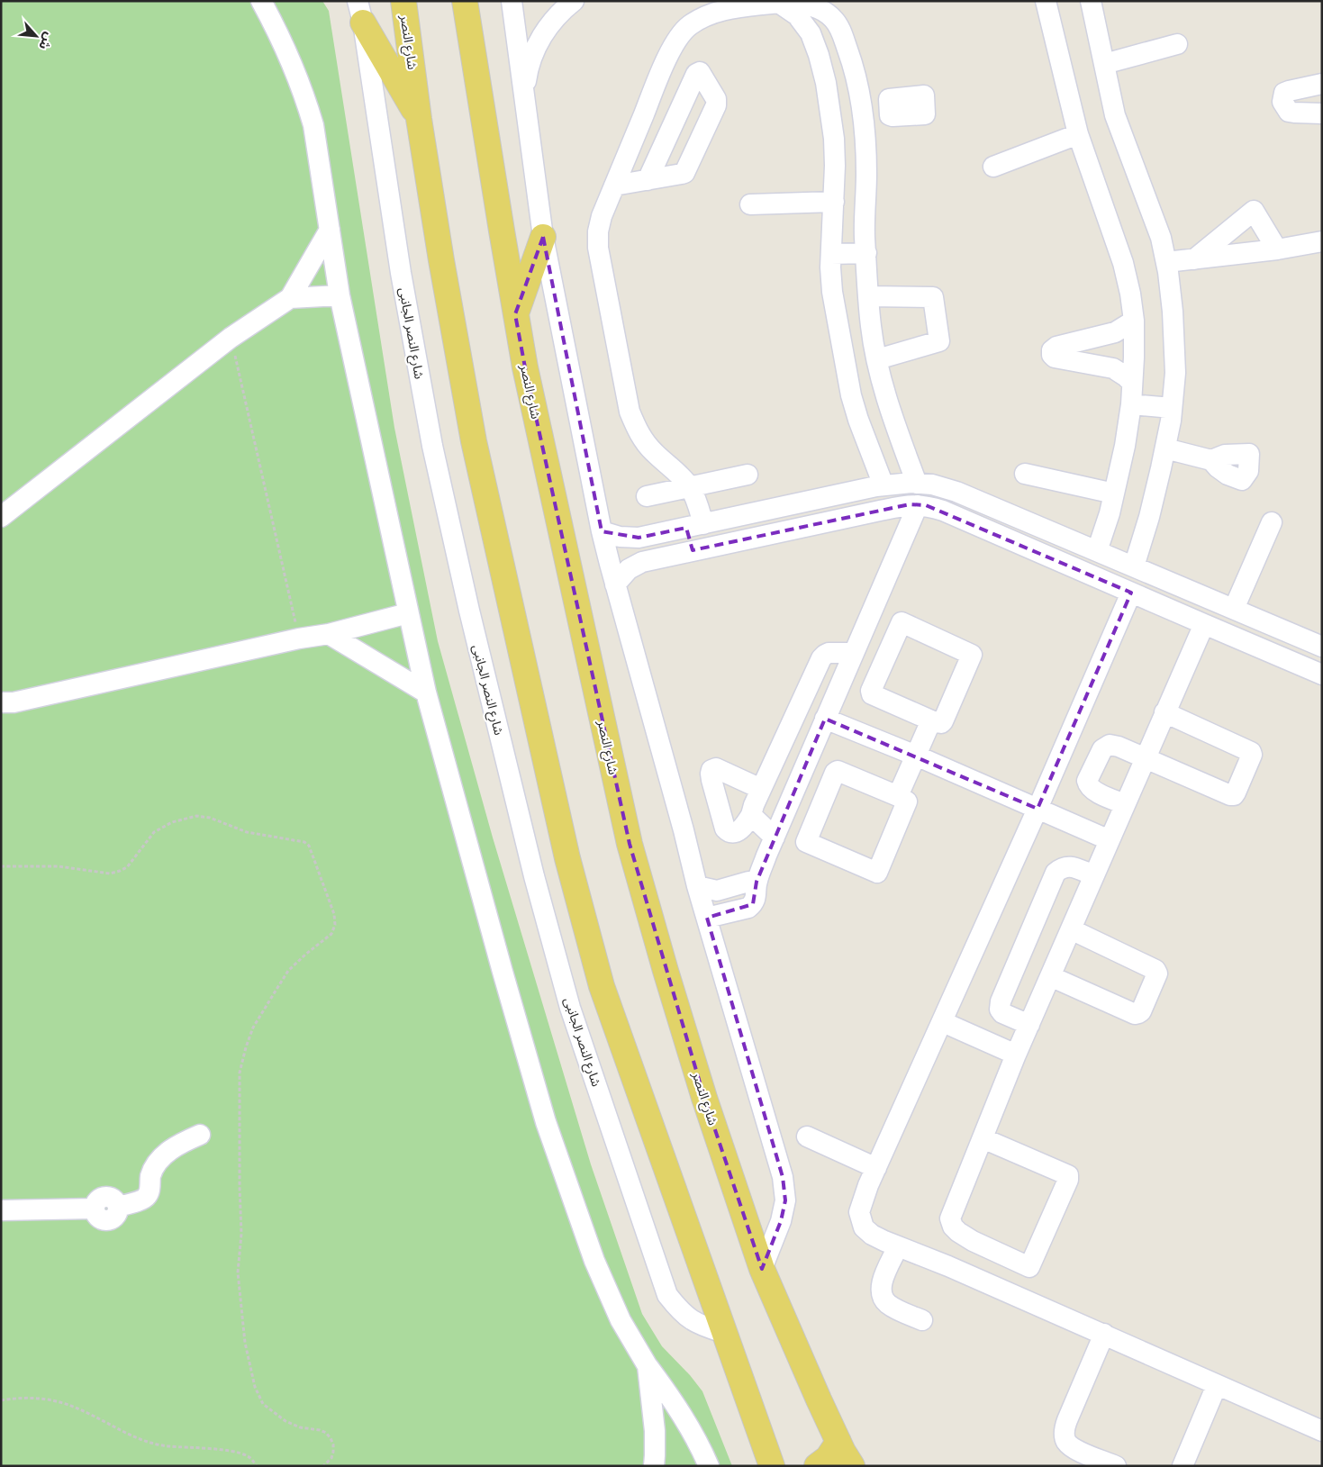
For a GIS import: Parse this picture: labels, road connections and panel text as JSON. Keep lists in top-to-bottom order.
{
  "streets": {
    "main road": ["شارع النصر"],
    "street": ["شارع النصر الجانبى"]
  },
  "crossings": [
    ["شارع النصر", "شارع النصر الجانبى"]
  ],
  "north": "bottom right"
}
